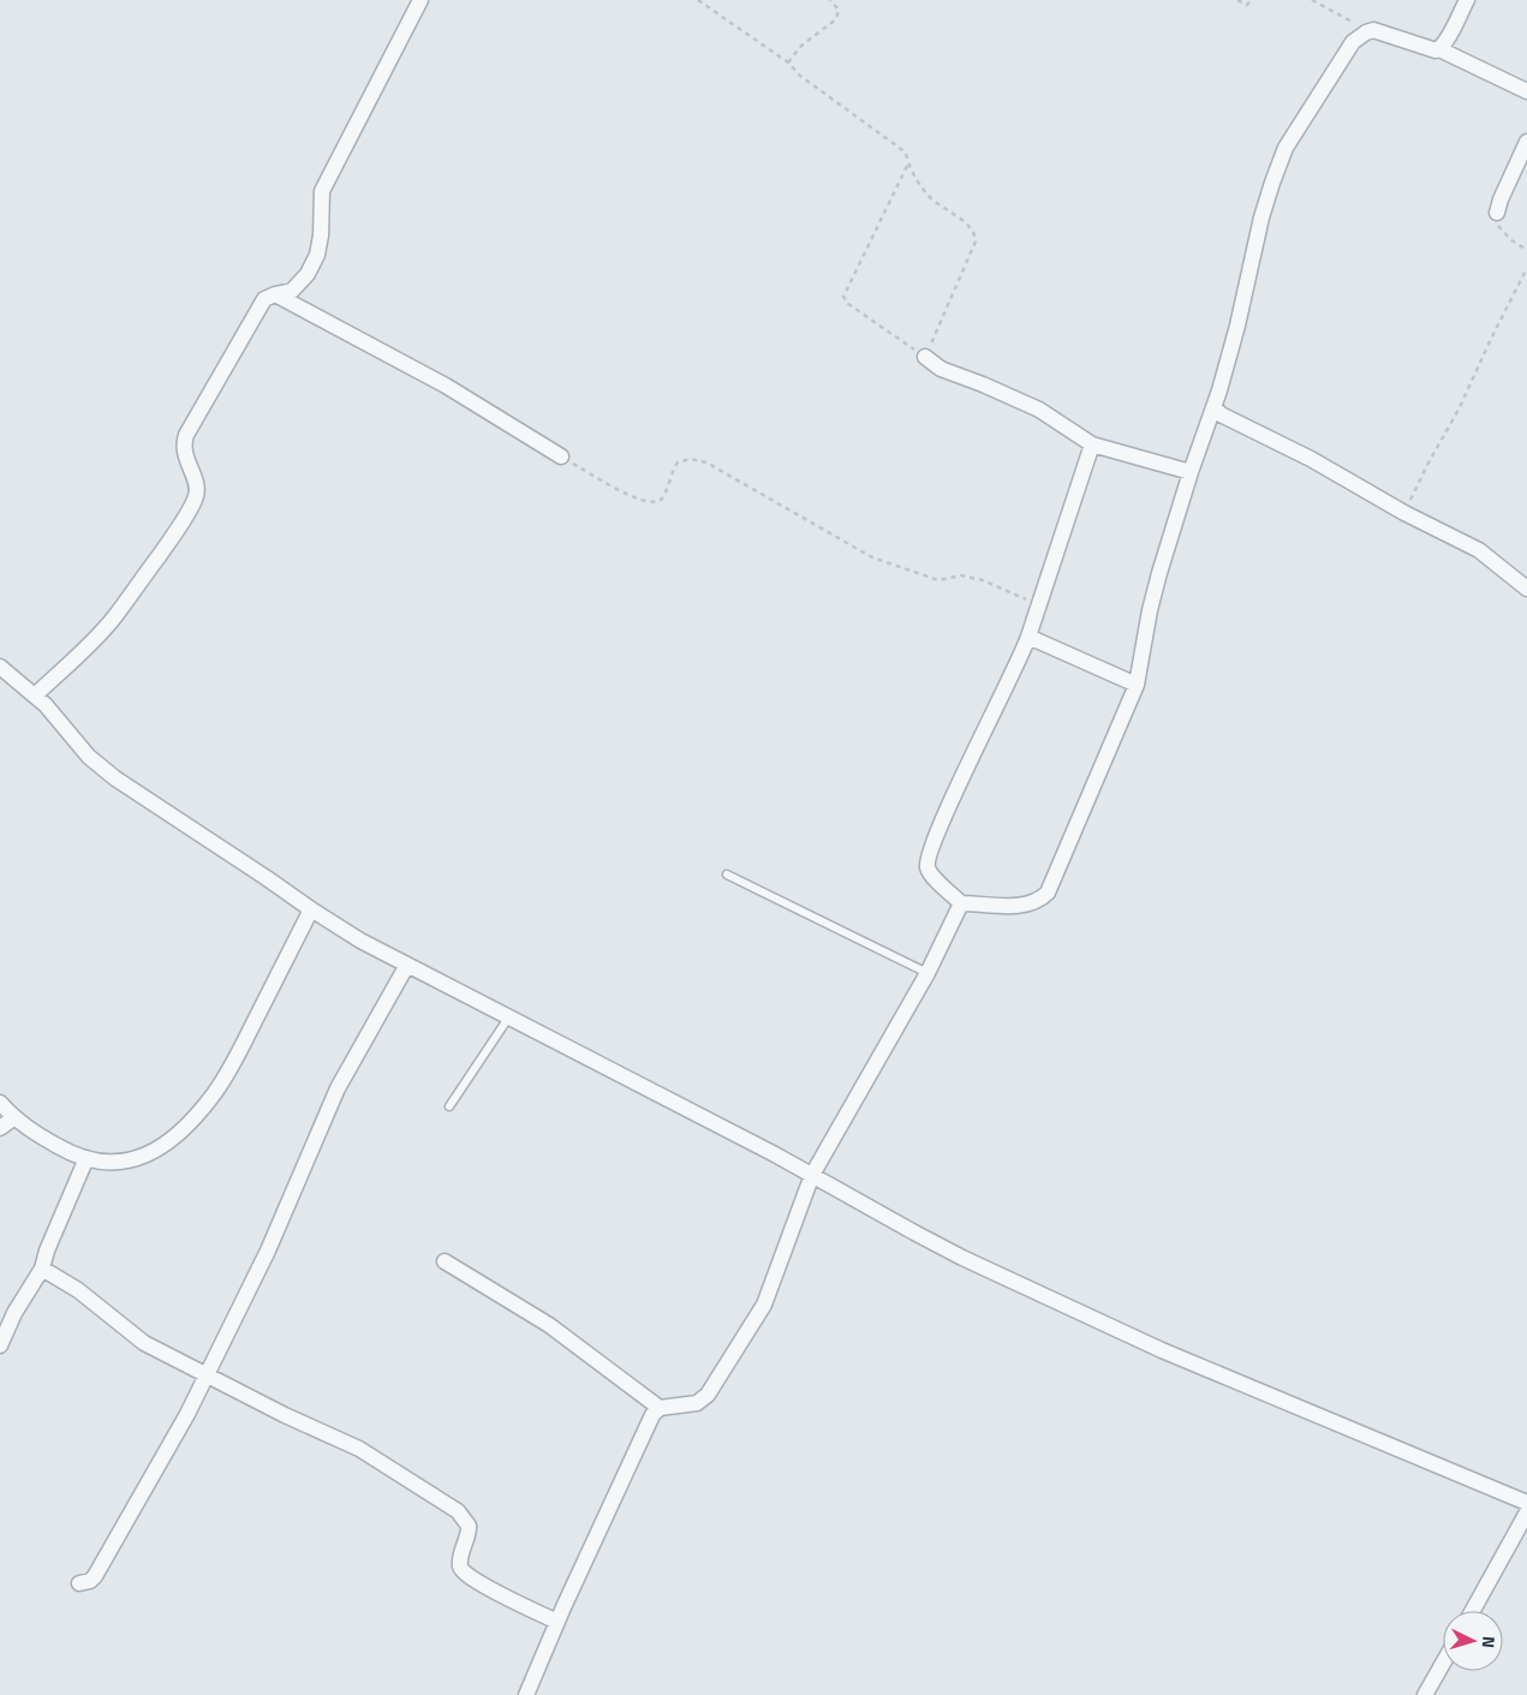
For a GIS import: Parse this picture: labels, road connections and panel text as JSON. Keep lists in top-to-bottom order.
{
  "north": "right"
}
